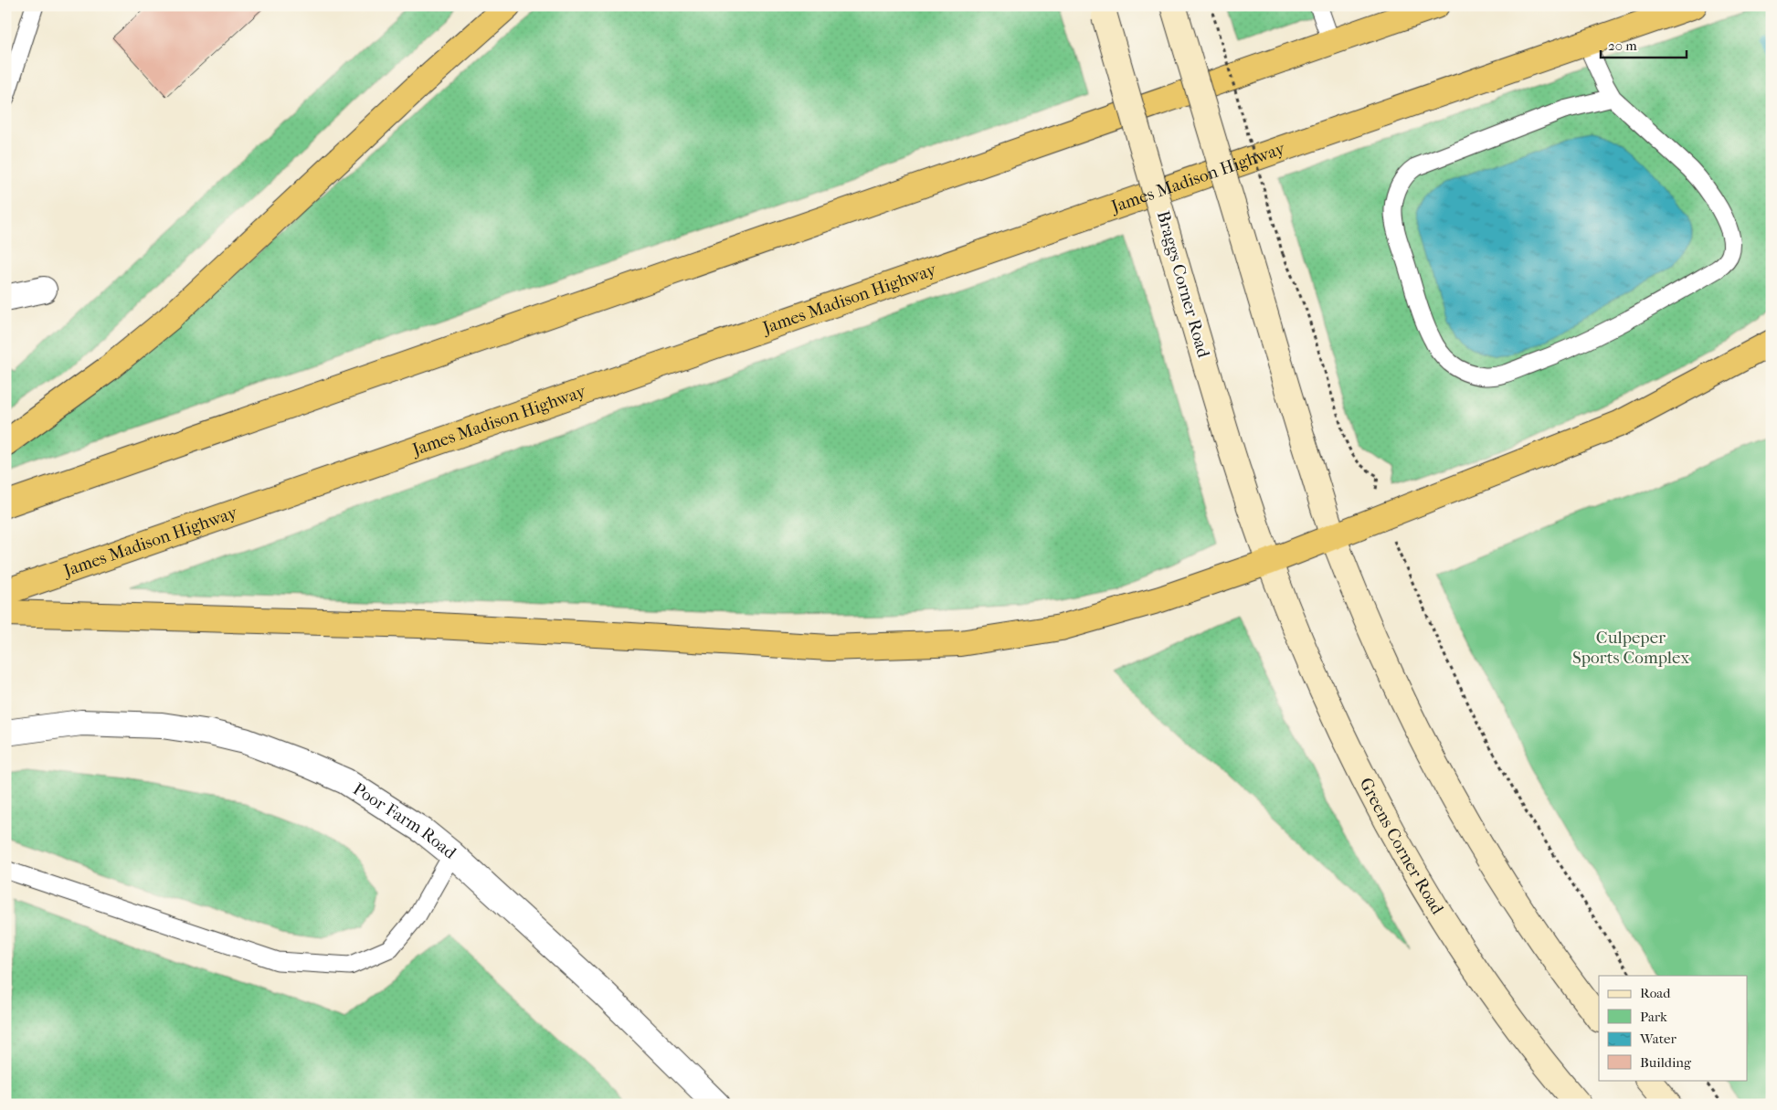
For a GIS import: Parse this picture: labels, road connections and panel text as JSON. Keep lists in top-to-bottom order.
{
  "streets": {
    "highway": ["James Madison Highway"],
    "street": ["Braggs Corner Road", "Poor Farm Road", "Greens Corner Road"]
  },
  "crossings": [
    ["Braggs Corner Road", "Greens Corner Road"]
  ],
  "parks": ["Culpeper Sports Complex"],
  "legend": [
    "Road",
    "Park",
    "Water",
    "Building"
  ],
  "scale_bar": "20 m"
}
